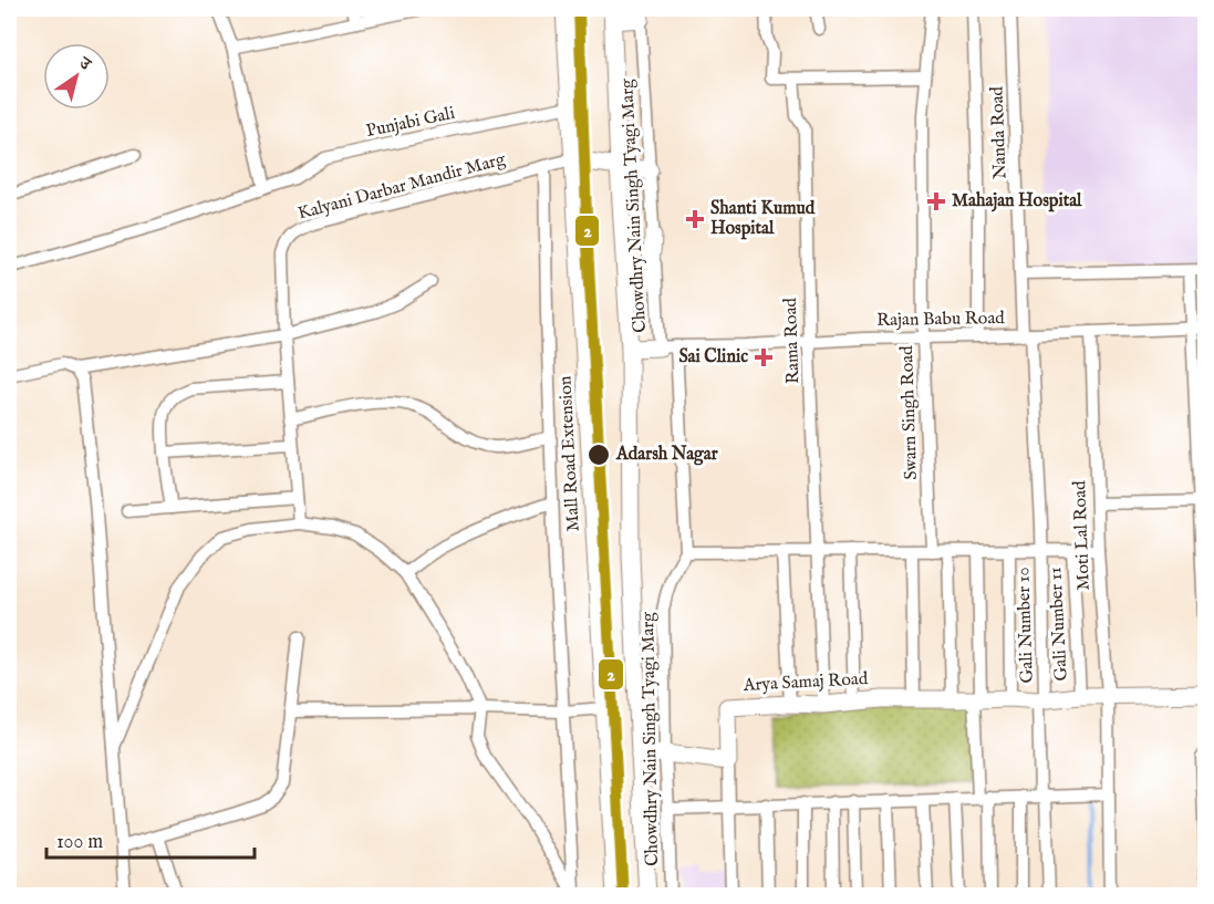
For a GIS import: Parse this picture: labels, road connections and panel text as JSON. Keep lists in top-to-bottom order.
{
  "streets": {
    "main road": ["Mall Road Extension", "Arya Samaj Road"],
    "street": [
      "Punjabi Gali",
      "Nanda Road",
      "Kalyani Darbar Mandir Marg",
      "Chowdhry Nain Singh Tyagi Marg",
      "Rajan Babu Road",
      "Rama Road",
      "Swarn Singh Road",
      "Moti Lal Road",
      "Gali Number 11",
      "Gali Number 10"
    ]
  },
  "crossings": [
    ["Punjabi Gali", "Mall Road Extension"],
    ["Nanda Road", "Rajan Babu Road"],
    ["Nanda Road", "Gali Number 10"],
    ["Kalyani Darbar Mandir Marg", "Mall Road Extension"],
    ["Chowdhry Nain Singh Tyagi Marg", "Rajan Babu Road"],
    ["Rajan Babu Road", "Rama Road"],
    ["Rajan Babu Road", "Swarn Singh Road"],
    ["Rajan Babu Road", "Moti Lal Road"],
    ["Rama Road", "Arya Samaj Road"],
    ["Moti Lal Road", "Arya Samaj Road"],
    ["Gali Number 11", "Arya Samaj Road"],
    ["Gali Number 10", "Arya Samaj Road"]
  ],
  "places": {
    "health": ["Mahajan Hospital", "Shanti Kumud Hospital", "Sai Clinic"],
    "other": ["Adarsh Nagar"]
  },
  "lines": ["transit line 2"],
  "scale_bar": "100 m",
  "north": "top right"
}
